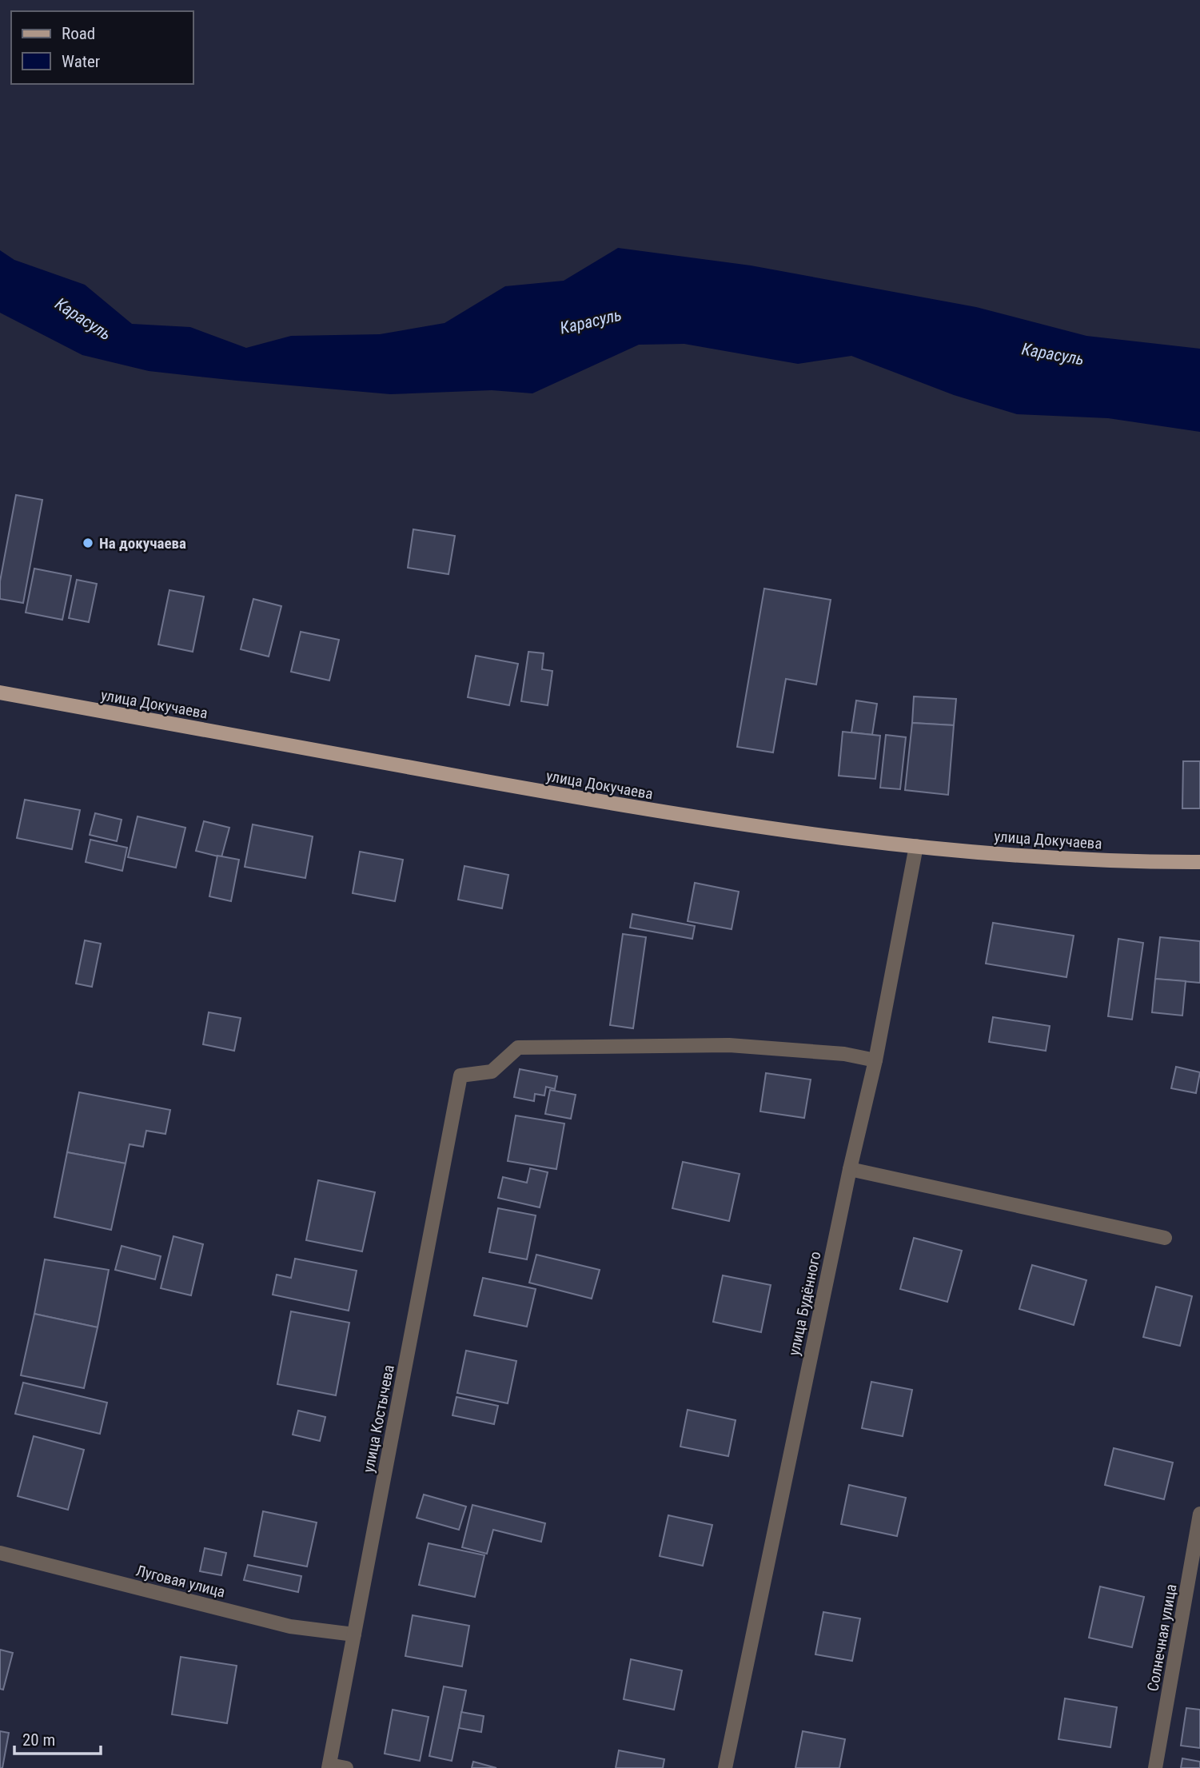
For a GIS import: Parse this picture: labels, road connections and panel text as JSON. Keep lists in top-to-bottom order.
{
  "streets": {
    "main road": ["улица Докучаева"],
    "street": [
      "улица Будённого",
      "улица Костычева",
      "Луговая улица",
      "Солнечная улица"
    ]
  },
  "crossings": [
    ["улица Докучаева", "улица Будённого"],
    ["улица Будённого", "улица Костычева"],
    ["улица Костычева", "Луговая улица"]
  ],
  "water": ["Карасуль"],
  "places": ["На докучаева"],
  "legend": ["Road", "Water"],
  "scale_bar": "20 m"
}
